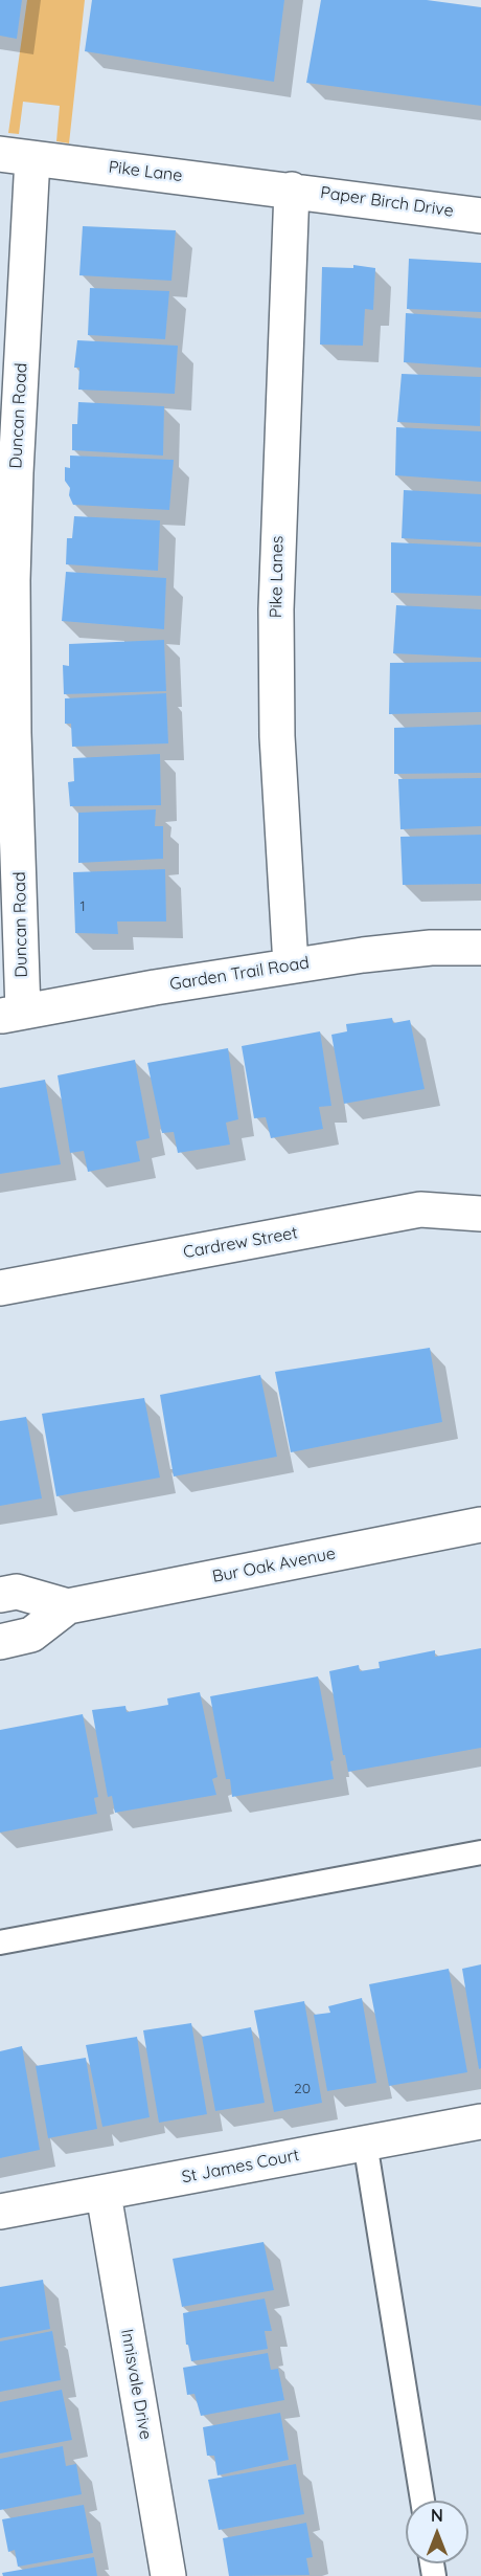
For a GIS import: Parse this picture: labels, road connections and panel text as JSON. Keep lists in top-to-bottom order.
{
  "streets": {
    "street": [
      "Pike Lane",
      "Paper Birch Drive",
      "Duncan Road",
      "Pike Lanes",
      "Garden Trail Road",
      "Cardrew Street",
      "Bur Oak Avenue",
      "St James Court",
      "Innisvale Drive"
    ]
  },
  "crossings": [
    ["Pike Lane", "Paper Birch Drive"],
    ["Pike Lane", "Duncan Road"],
    ["Pike Lane", "Pike Lanes"],
    ["Paper Birch Drive", "Pike Lanes"],
    ["Duncan Road", "Garden Trail Road"],
    ["Pike Lanes", "Garden Trail Road"],
    ["St James Court", "Innisvale Drive"]
  ],
  "house_numbers": ["1", "20"],
  "north": "top"
}
